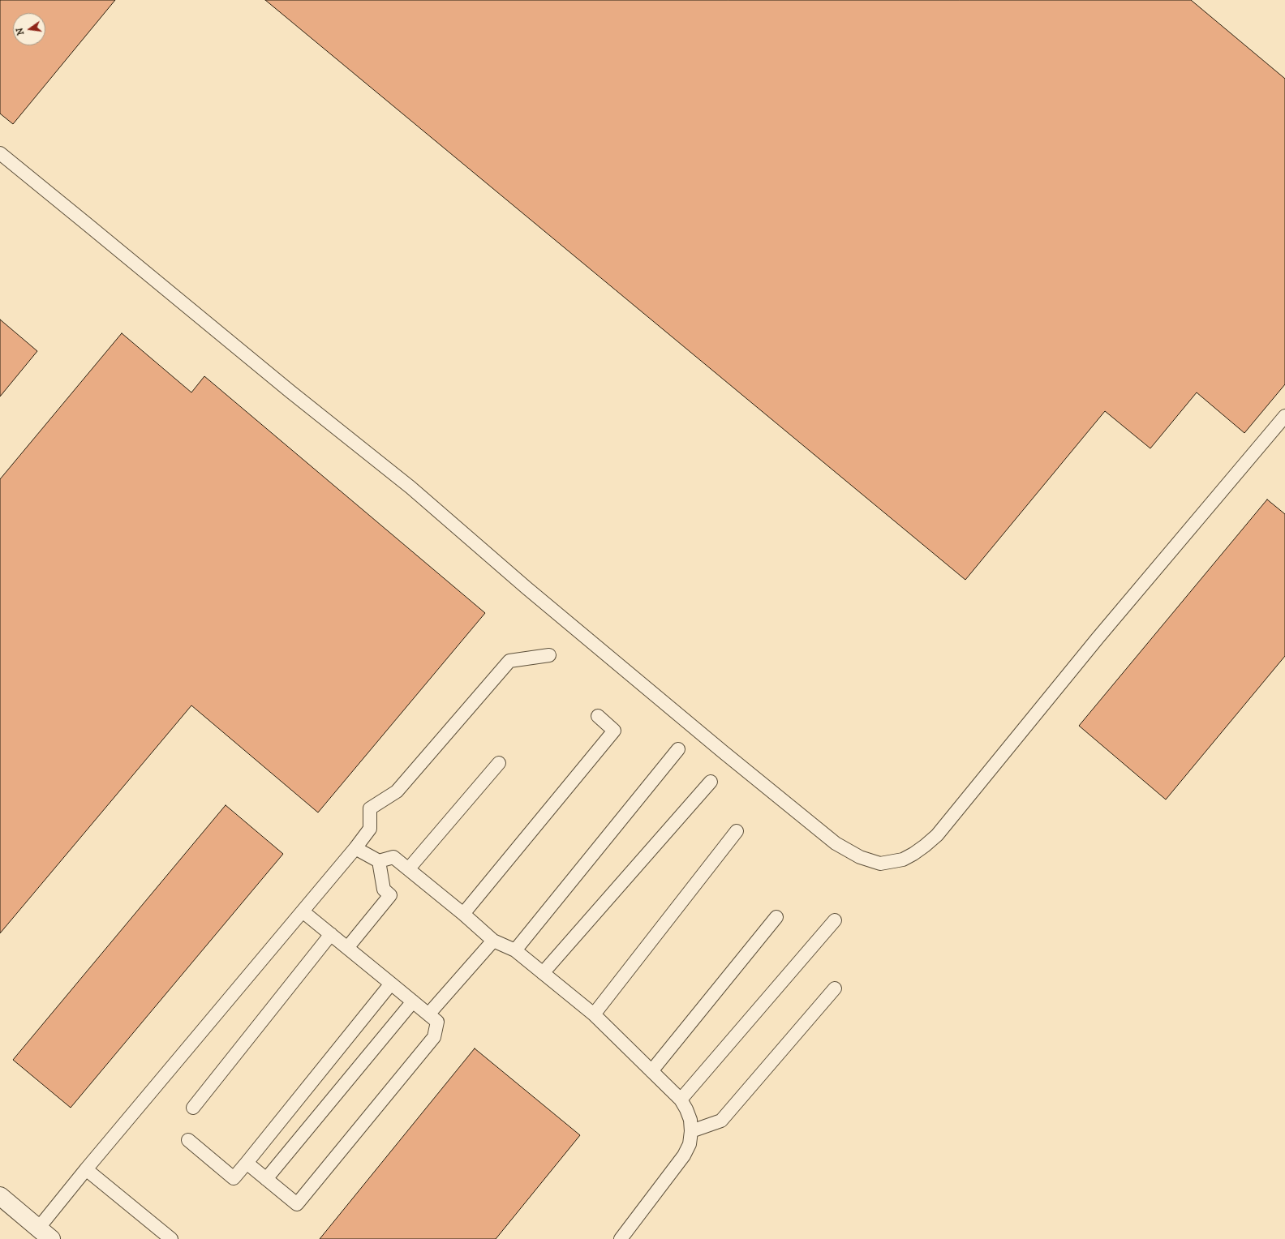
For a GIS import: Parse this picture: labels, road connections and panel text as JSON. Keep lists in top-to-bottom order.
{
  "north": "left"
}
